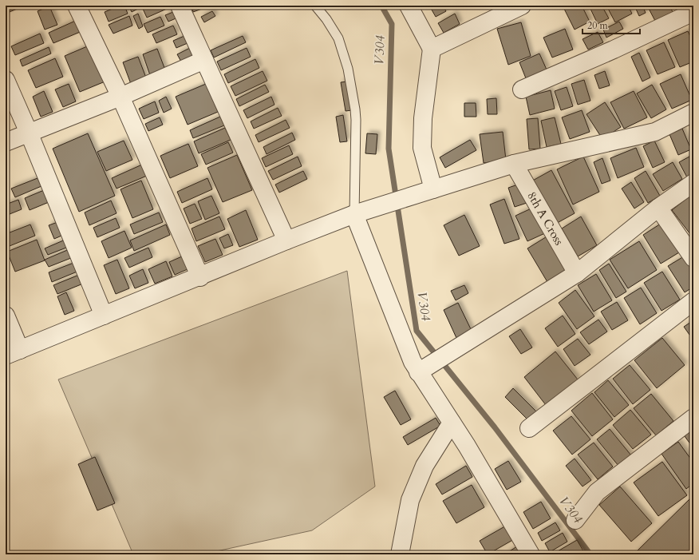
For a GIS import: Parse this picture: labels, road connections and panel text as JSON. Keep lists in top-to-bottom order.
{
  "streets": {
    "street": ["8th A Cross"]
  },
  "water": ["V304"],
  "scale_bar": "20 m"
}
